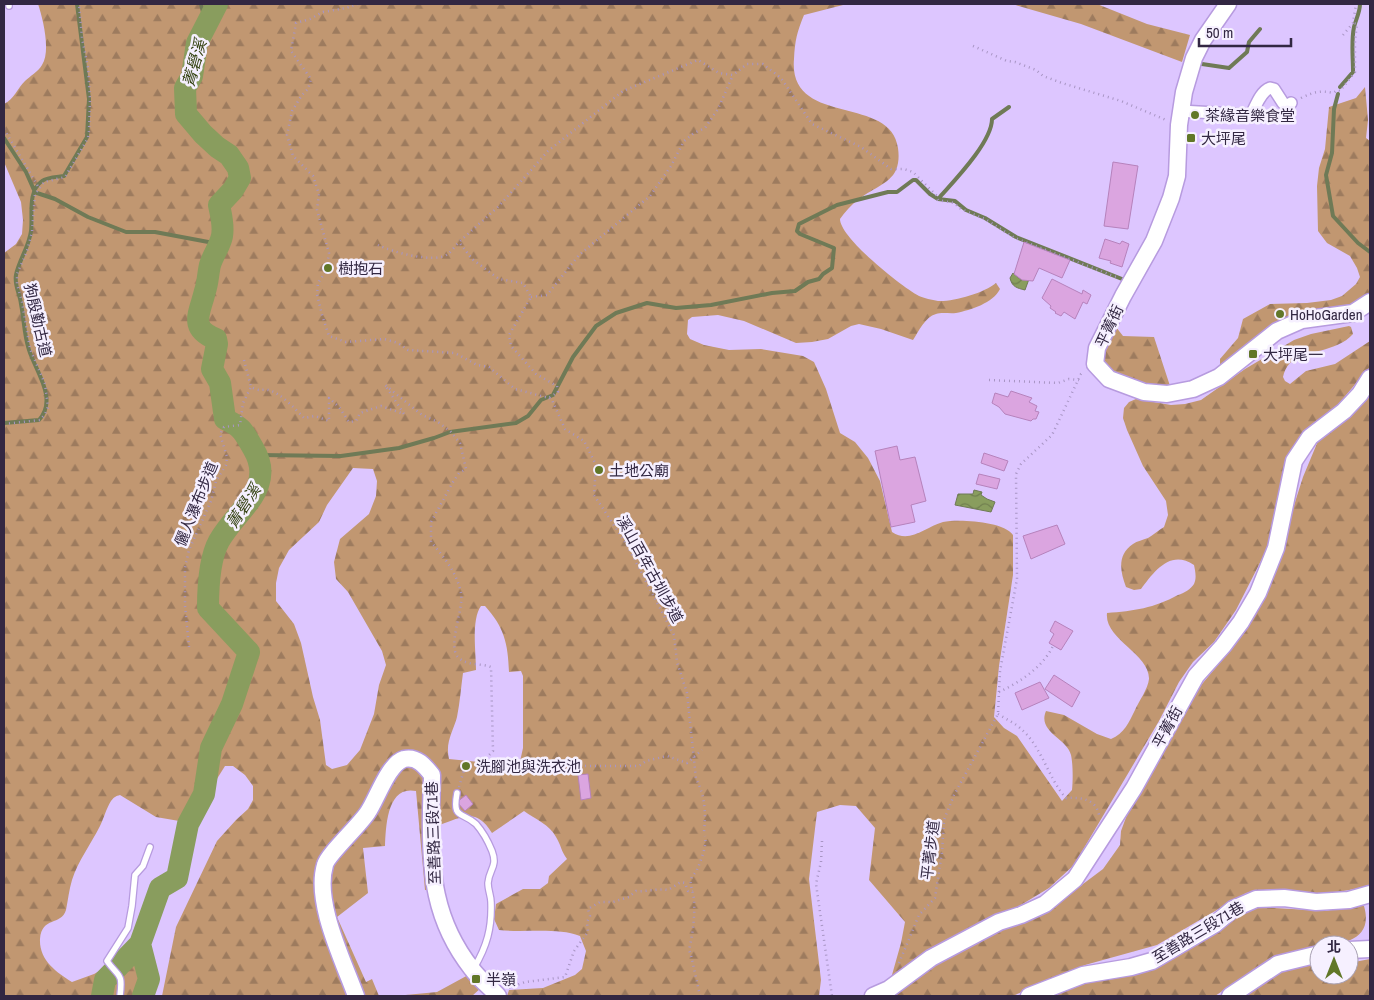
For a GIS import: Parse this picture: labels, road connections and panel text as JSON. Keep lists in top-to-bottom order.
{
  "streets": {
    "street": ["平菁街", "至善路三段71巷"],
    "path": [
      "狗殷勤古道",
      "儷人瀑布步道",
      "溪山百年古圳步道",
      "平菁步道"
    ]
  },
  "water": ["菁礐溪"],
  "places": {
    "other": [
      "茶緣音樂食堂",
      "樹抱石",
      "HoHoGarden",
      "土地公廟",
      "洗腳池與洗衣池"
    ],
    "transit": ["大坪尾", "大坪尾一", "半嶺"]
  },
  "scale_bar": "50 m",
  "north": "top"
}
